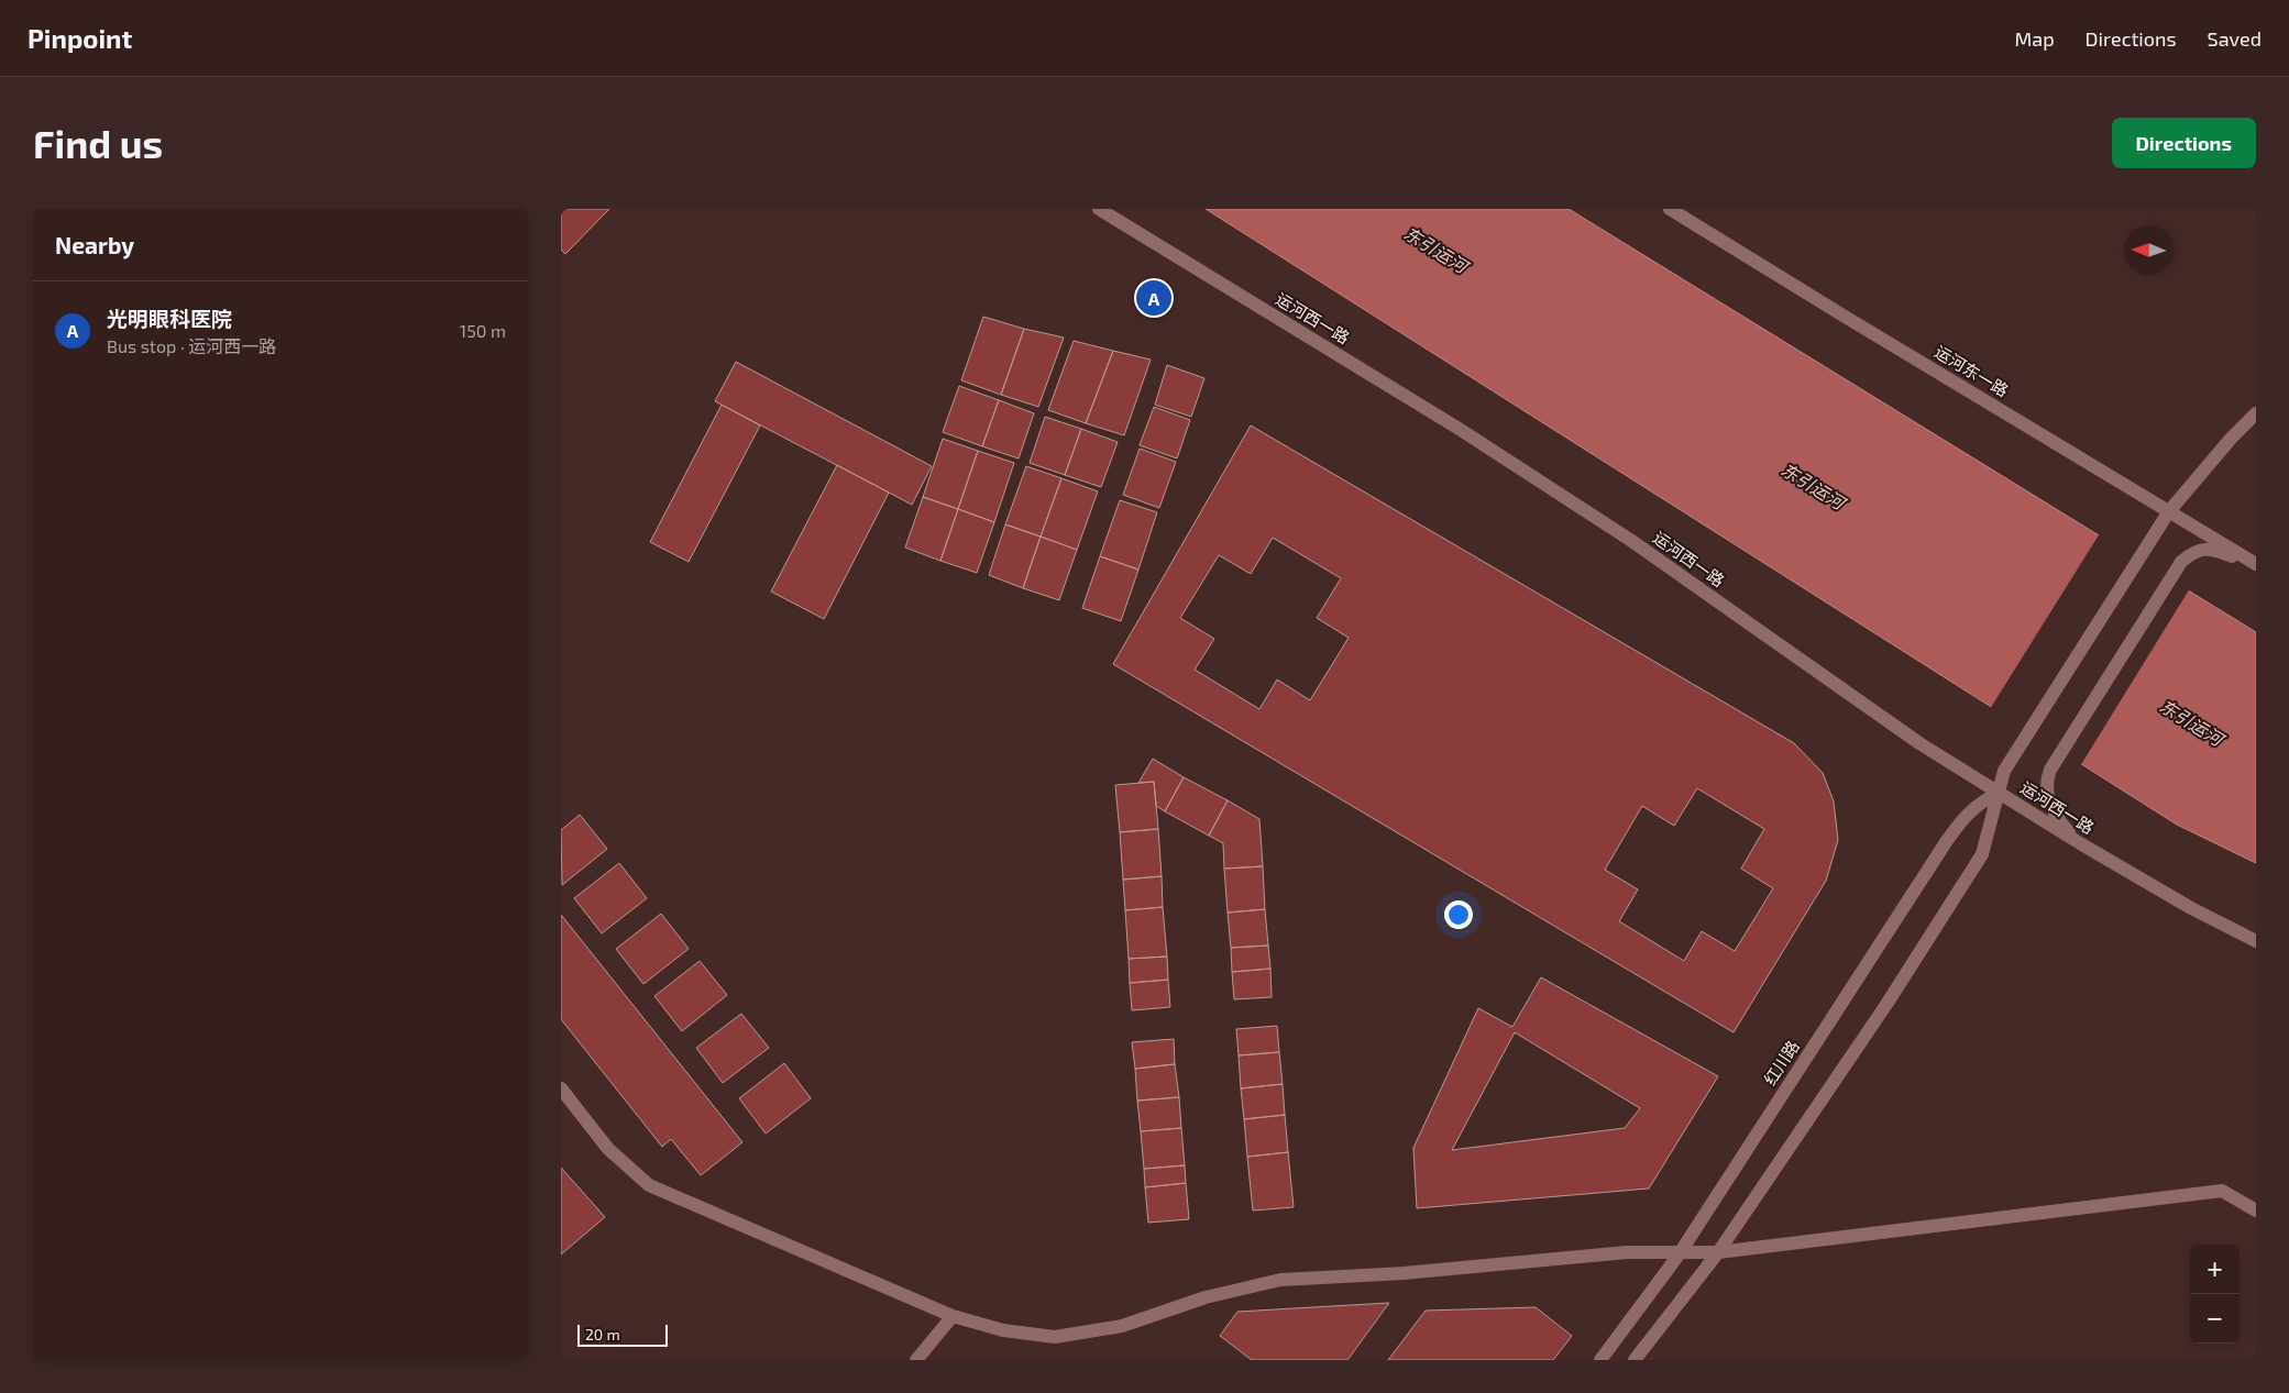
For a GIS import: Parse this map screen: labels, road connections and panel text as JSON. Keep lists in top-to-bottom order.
{
  "streets": {
    "street": ["运河西一路", "运河东一路", "红川路"]
  },
  "crossings": [
    ["运河西一路", "红川路"]
  ],
  "water": ["东引运河"],
  "scale_bar": "20 m",
  "north": "left",
  "page": {
    "header": "Pinpoint",
    "nav": ["Map", "Directions", "Saved"],
    "buttons": "Directions",
    "title": "Find us",
    "heading": "Nearby",
    "pins": "A",
    "list": [
      {
        "mark": "A",
        "name": "光明眼科医院",
        "note": "Bus stop · 运河西一路",
        "value": "150 m"
      }
    ],
    "map_buttons": ["+", "−"],
    "scale": "20 m"
  }
}
